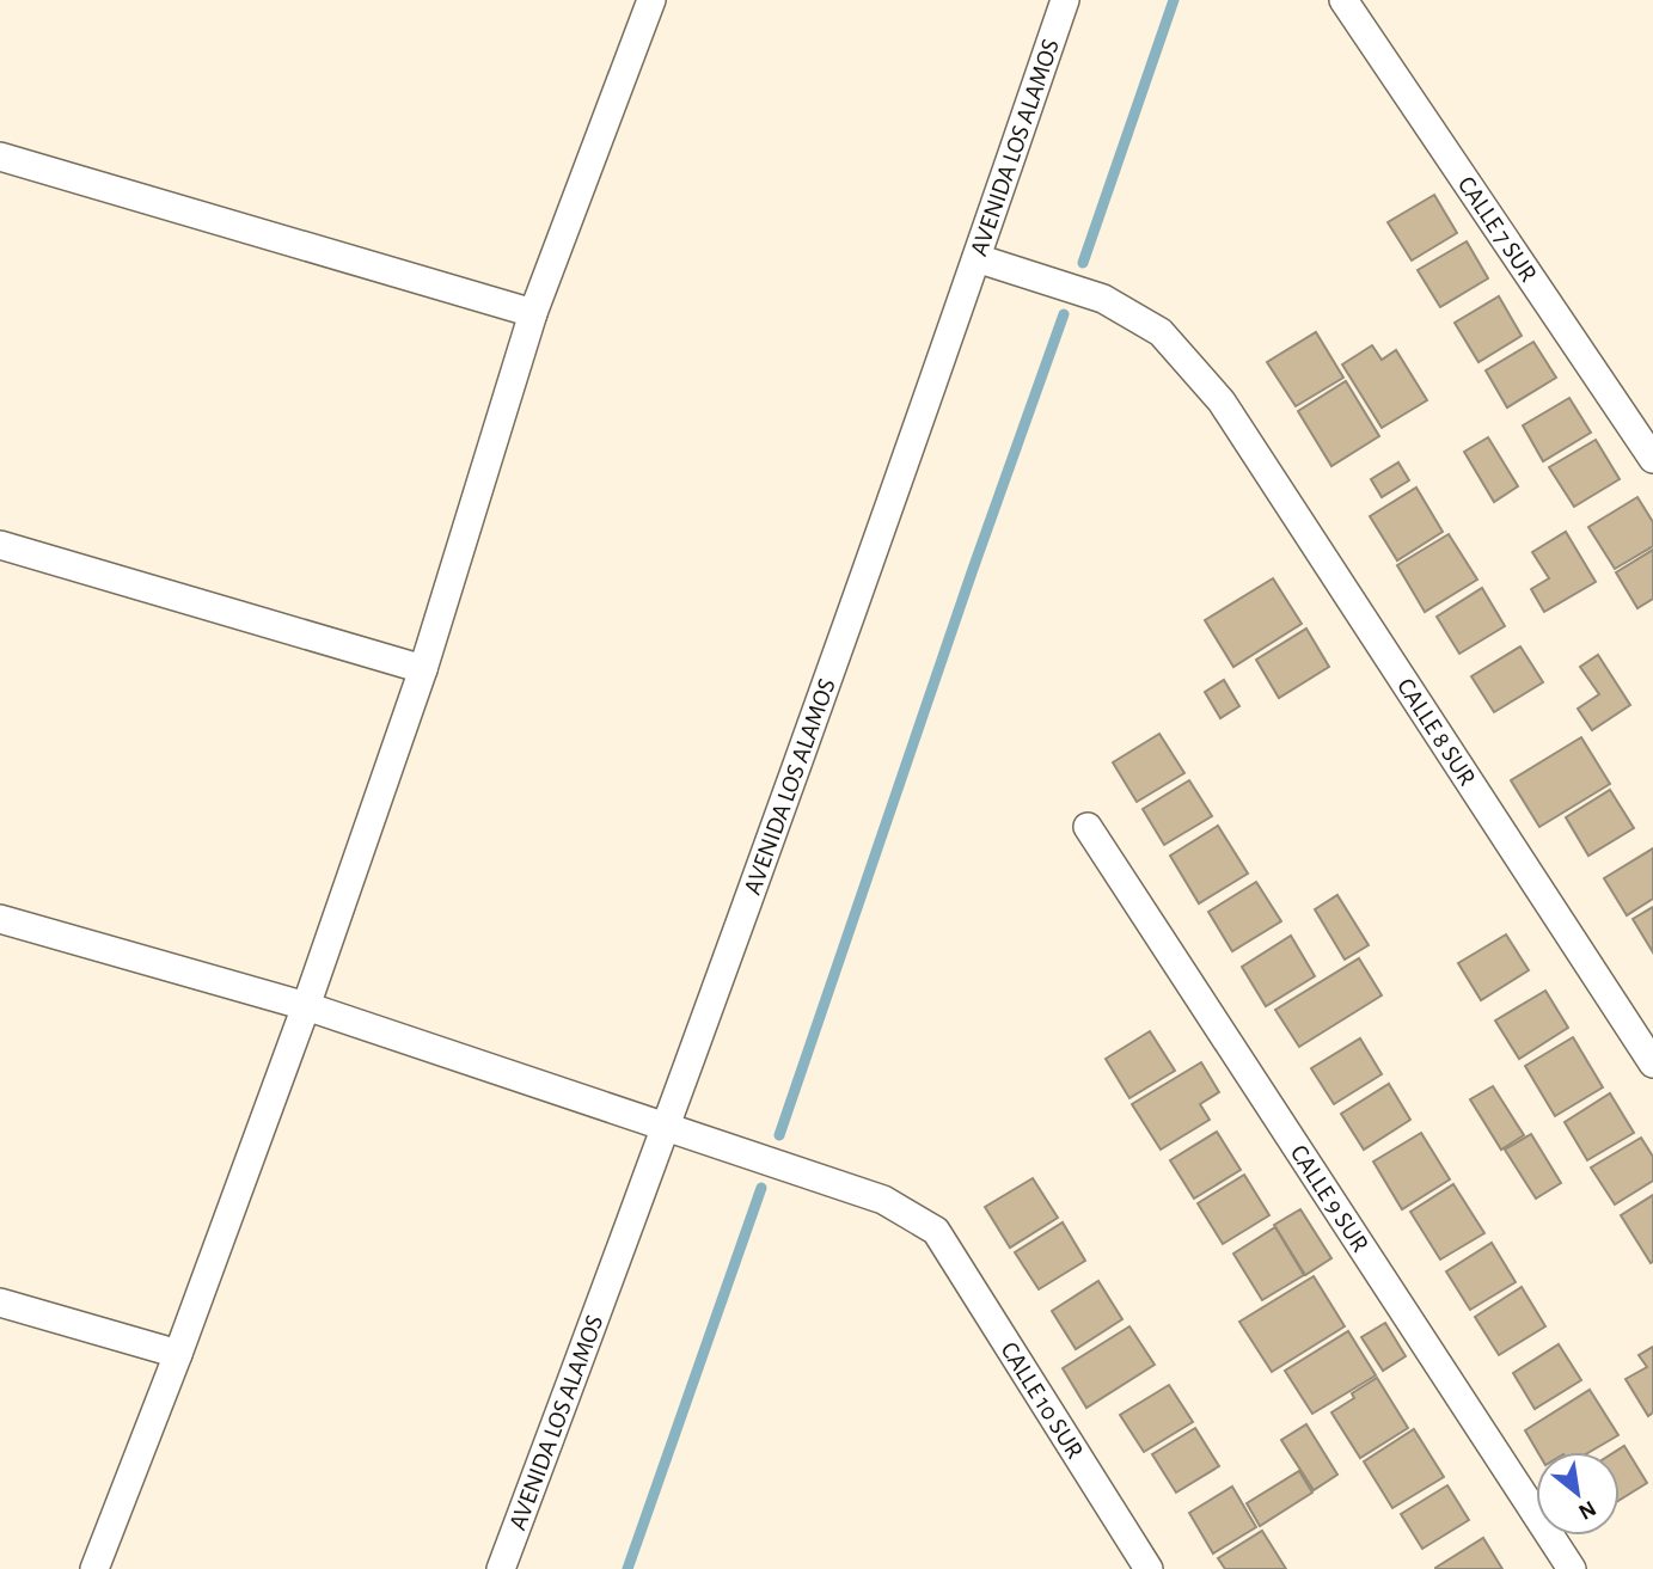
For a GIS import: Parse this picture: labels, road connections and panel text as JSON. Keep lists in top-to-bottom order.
{
  "streets": {
    "street": [
      "AVENIDA LOS ALAMOS",
      "CALLE 7 SUR",
      "CALLE 8 SUR",
      "CALLE 9 SUR",
      "CALLE 10 SUR"
    ]
  },
  "crossings": [
    ["AVENIDA LOS ALAMOS", "CALLE 8 SUR"],
    ["AVENIDA LOS ALAMOS", "CALLE 10 SUR"]
  ],
  "north": "bottom right"
}
